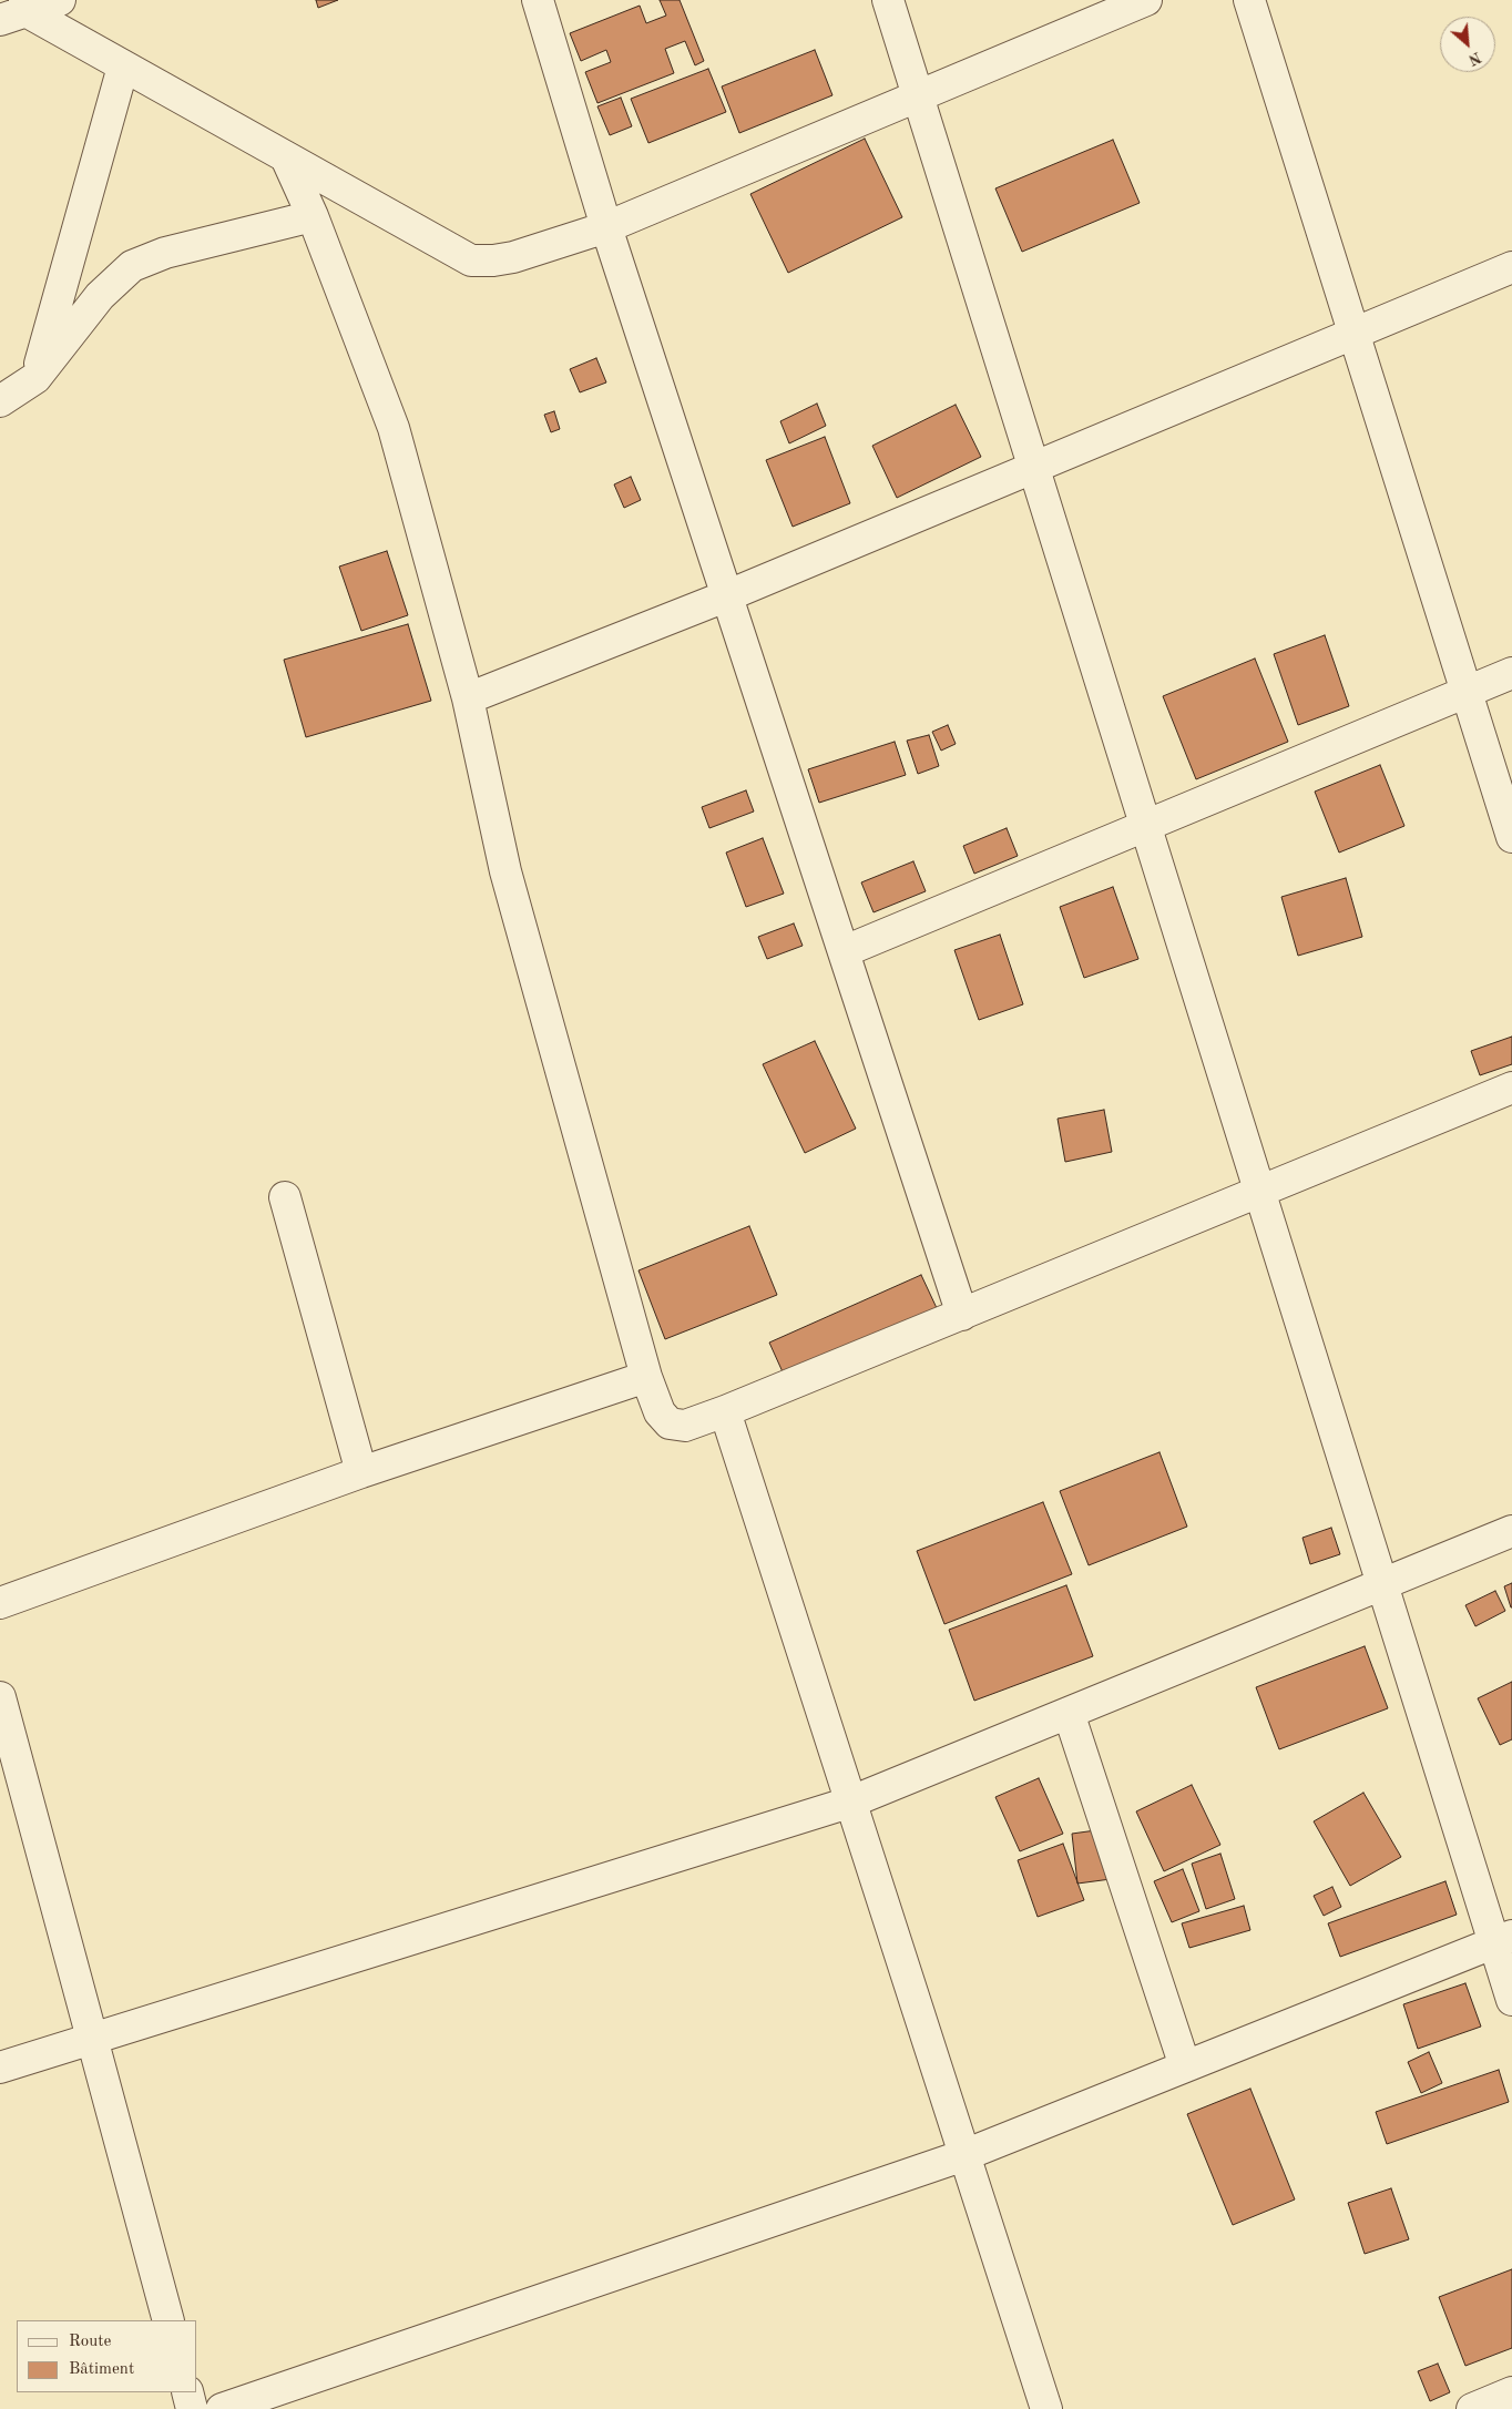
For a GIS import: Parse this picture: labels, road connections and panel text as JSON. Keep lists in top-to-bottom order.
{
  "legend": ["Route", "Bâtiment"],
  "north": "bottom right"
}
